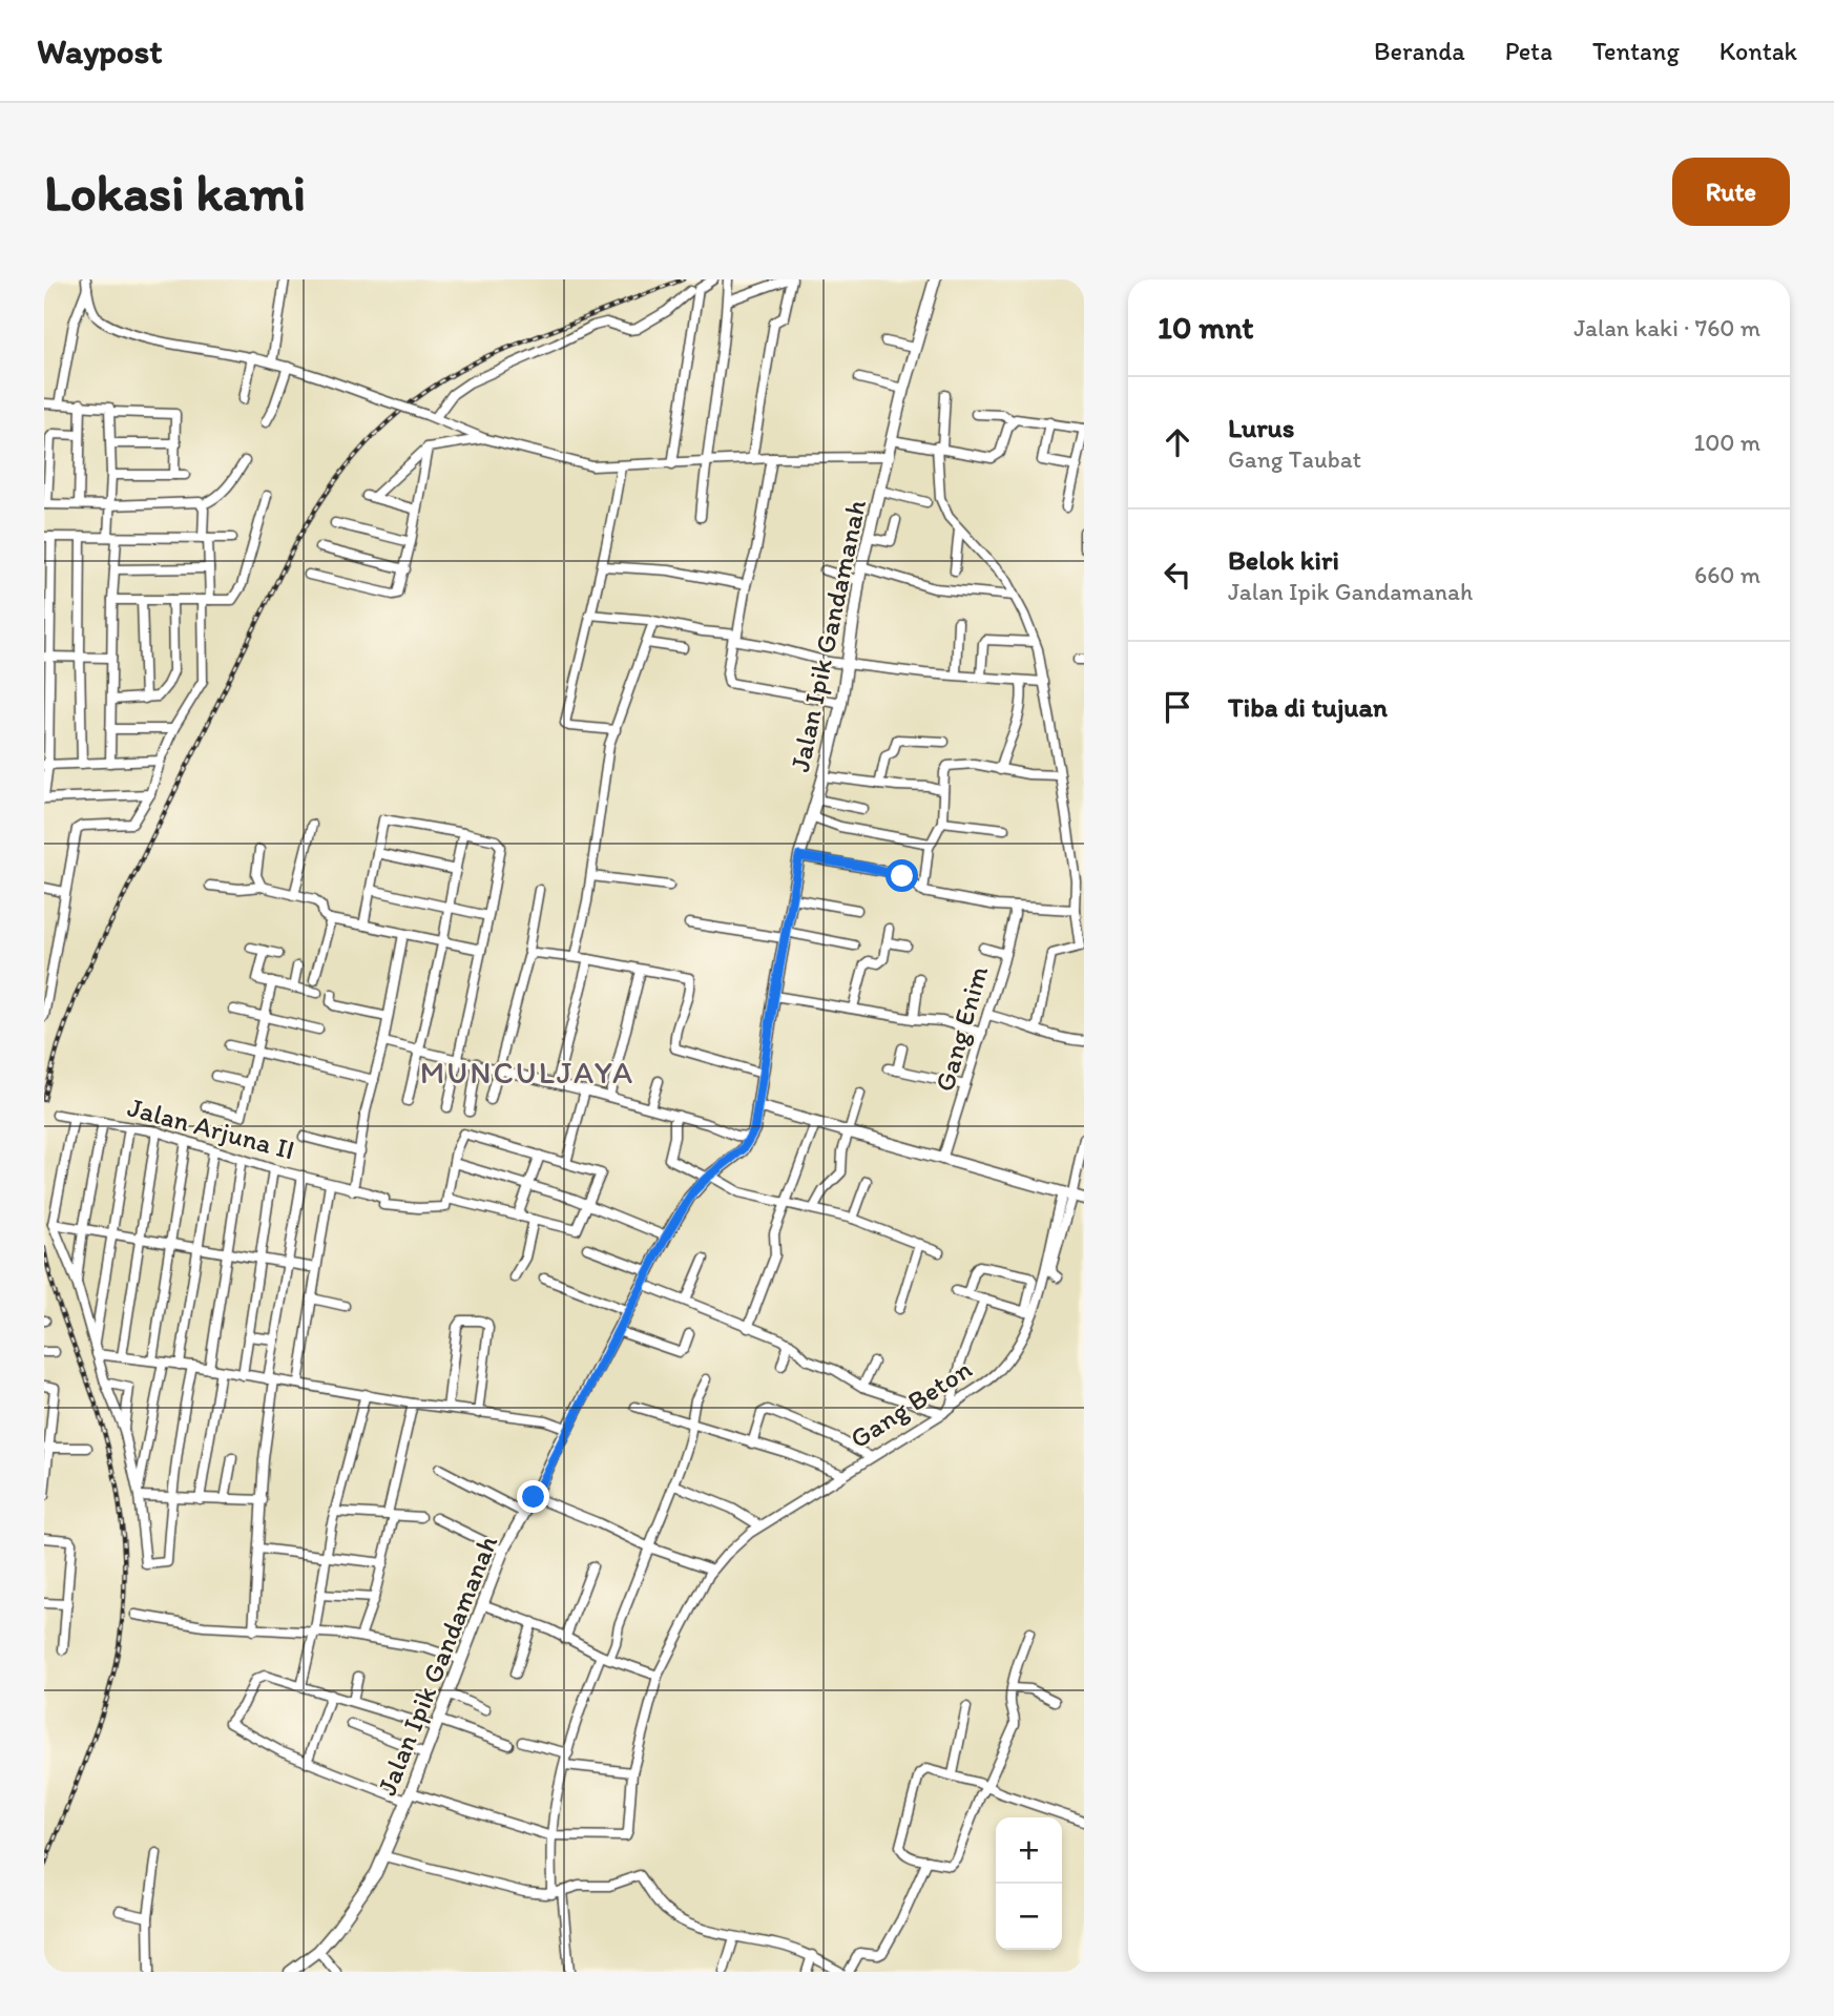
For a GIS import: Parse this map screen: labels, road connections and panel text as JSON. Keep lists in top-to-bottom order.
{
  "streets": {
    "street": [
      "Jalan Ipik Gandamanah",
      "Gang Enim",
      "Jalan Arjuna II",
      "Gang Beton"
    ]
  },
  "districts": ["MUNCULJAYA"],
  "page": {
    "header": "Waypost",
    "nav": [
      "Beranda",
      "Peta",
      "Tentang",
      "Kontak"
    ],
    "buttons": "Rute",
    "title": "Lokasi kami",
    "heading": ["10 mnt", "Jalan kaki · 760 m"],
    "list": [
      ["Lurus", "Gang Taubat", "100 m"],
      ["Belok kiri", "Jalan Ipik Gandamanah", "660 m"],
      "Tiba di tujuan"
    ],
    "map_buttons": ["+", "−"]
  }
}
